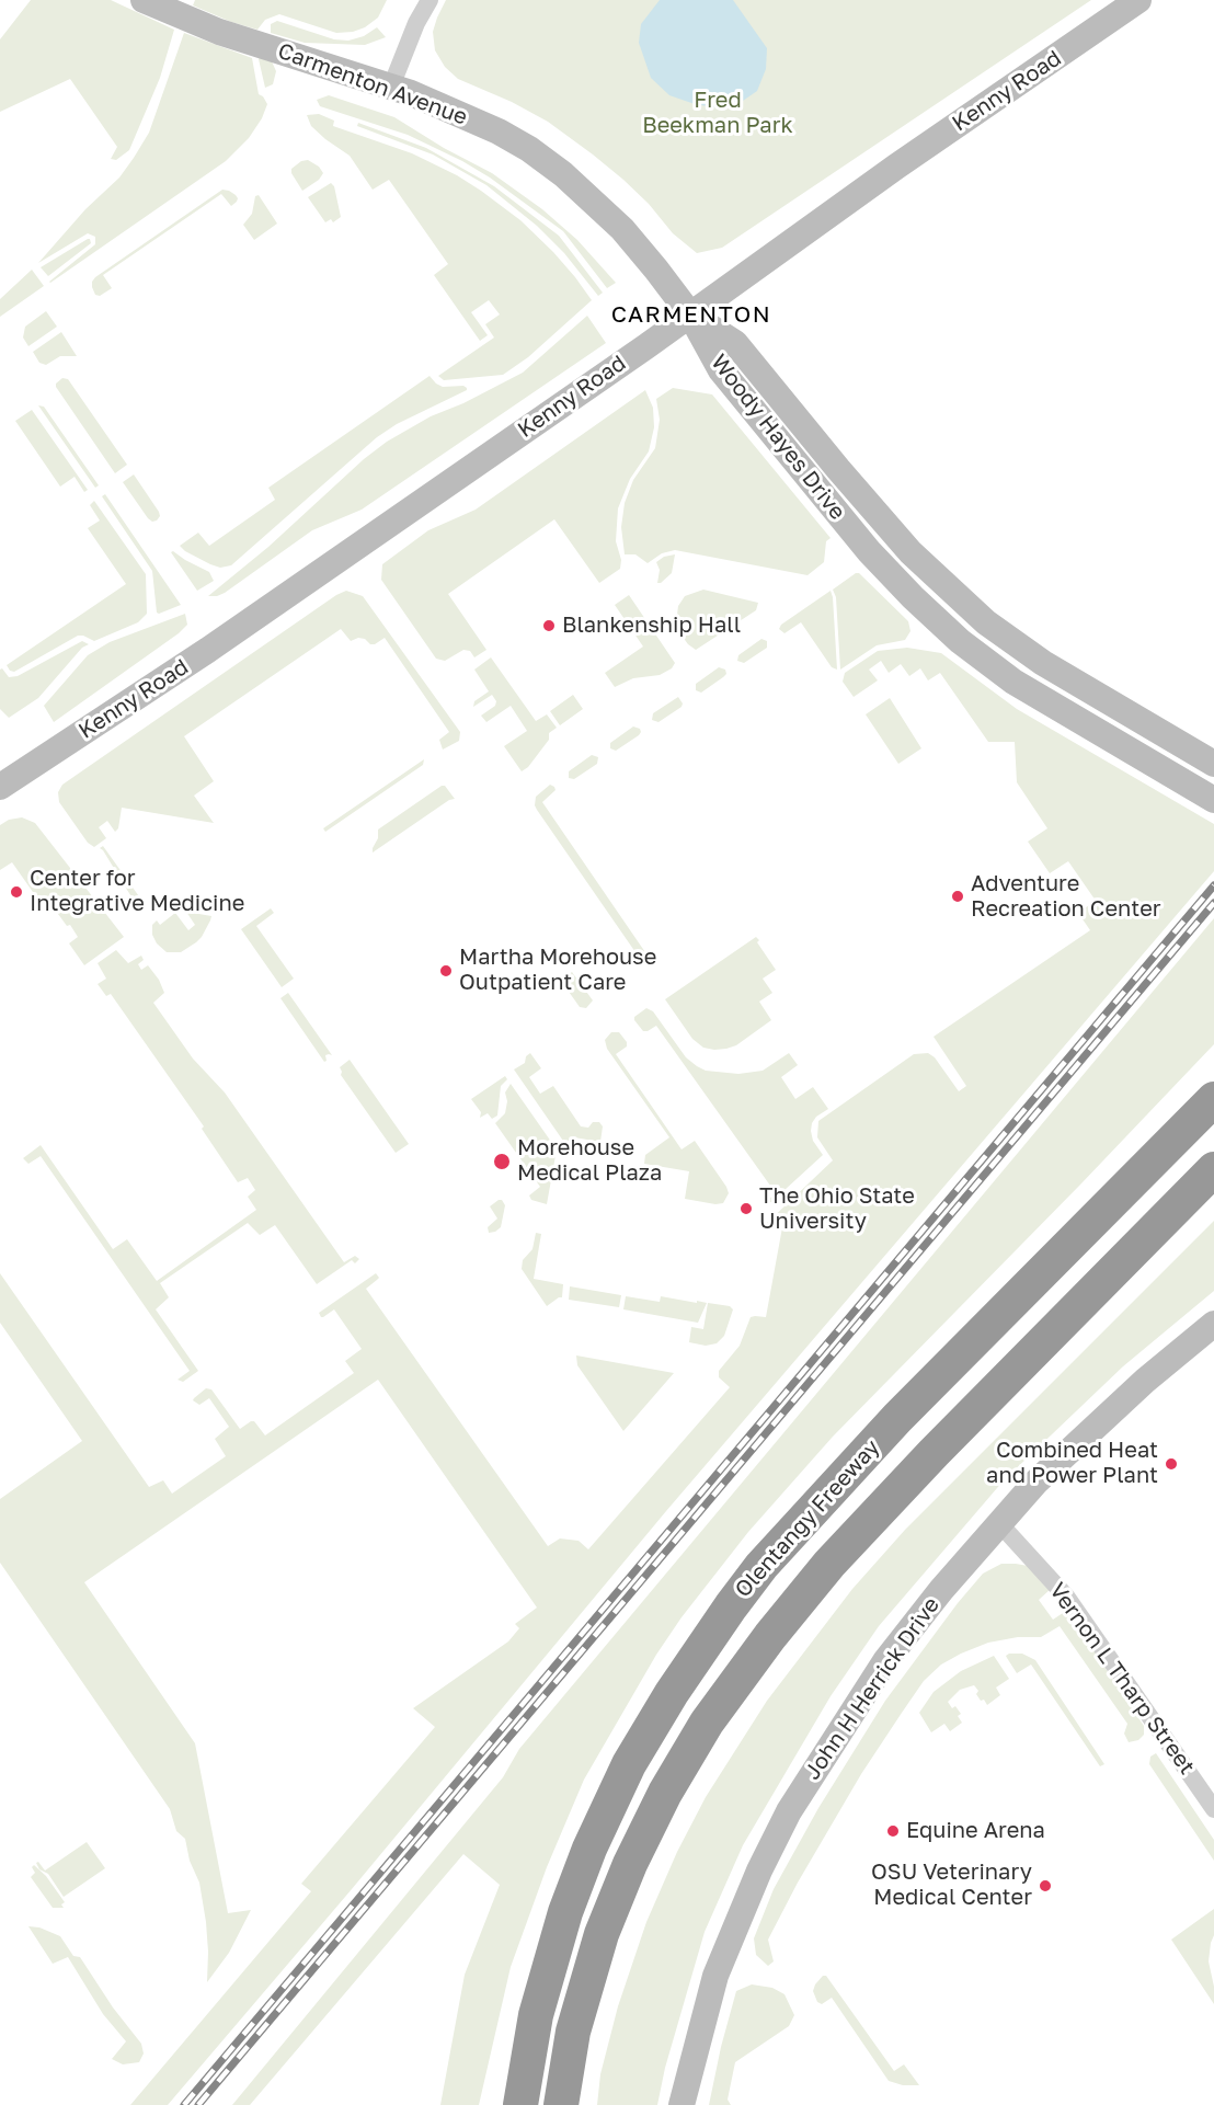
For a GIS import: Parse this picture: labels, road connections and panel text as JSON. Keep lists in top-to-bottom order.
{
  "streets": {
    "highway": ["Olentangy Freeway"],
    "street": [
      "Carmenton Avenue",
      "Kenny Road",
      "Woody Hayes Drive",
      "Vernon L Tharp Street",
      "John H Herrick Drive"
    ]
  },
  "crossings": [
    ["Carmenton Avenue", "Kenny Road"],
    ["Carmenton Avenue", "Woody Hayes Drive"],
    ["Kenny Road", "Woody Hayes Drive"],
    ["Vernon L Tharp Street", "John H Herrick Drive"]
  ],
  "districts": ["CARMENTON"],
  "parks": ["Fred Beekman Park"],
  "places": [
    "Blankenship Hall",
    "Center for Integrative Medicine",
    "Adventure Recreation Center",
    "Martha Morehouse Outpatient Care",
    "Morehouse Medical Plaza",
    "The Ohio State University",
    "Combined Heat and Power Plant",
    "Equine Arena",
    "OSU Veterinary Medical Center"
  ]
}
